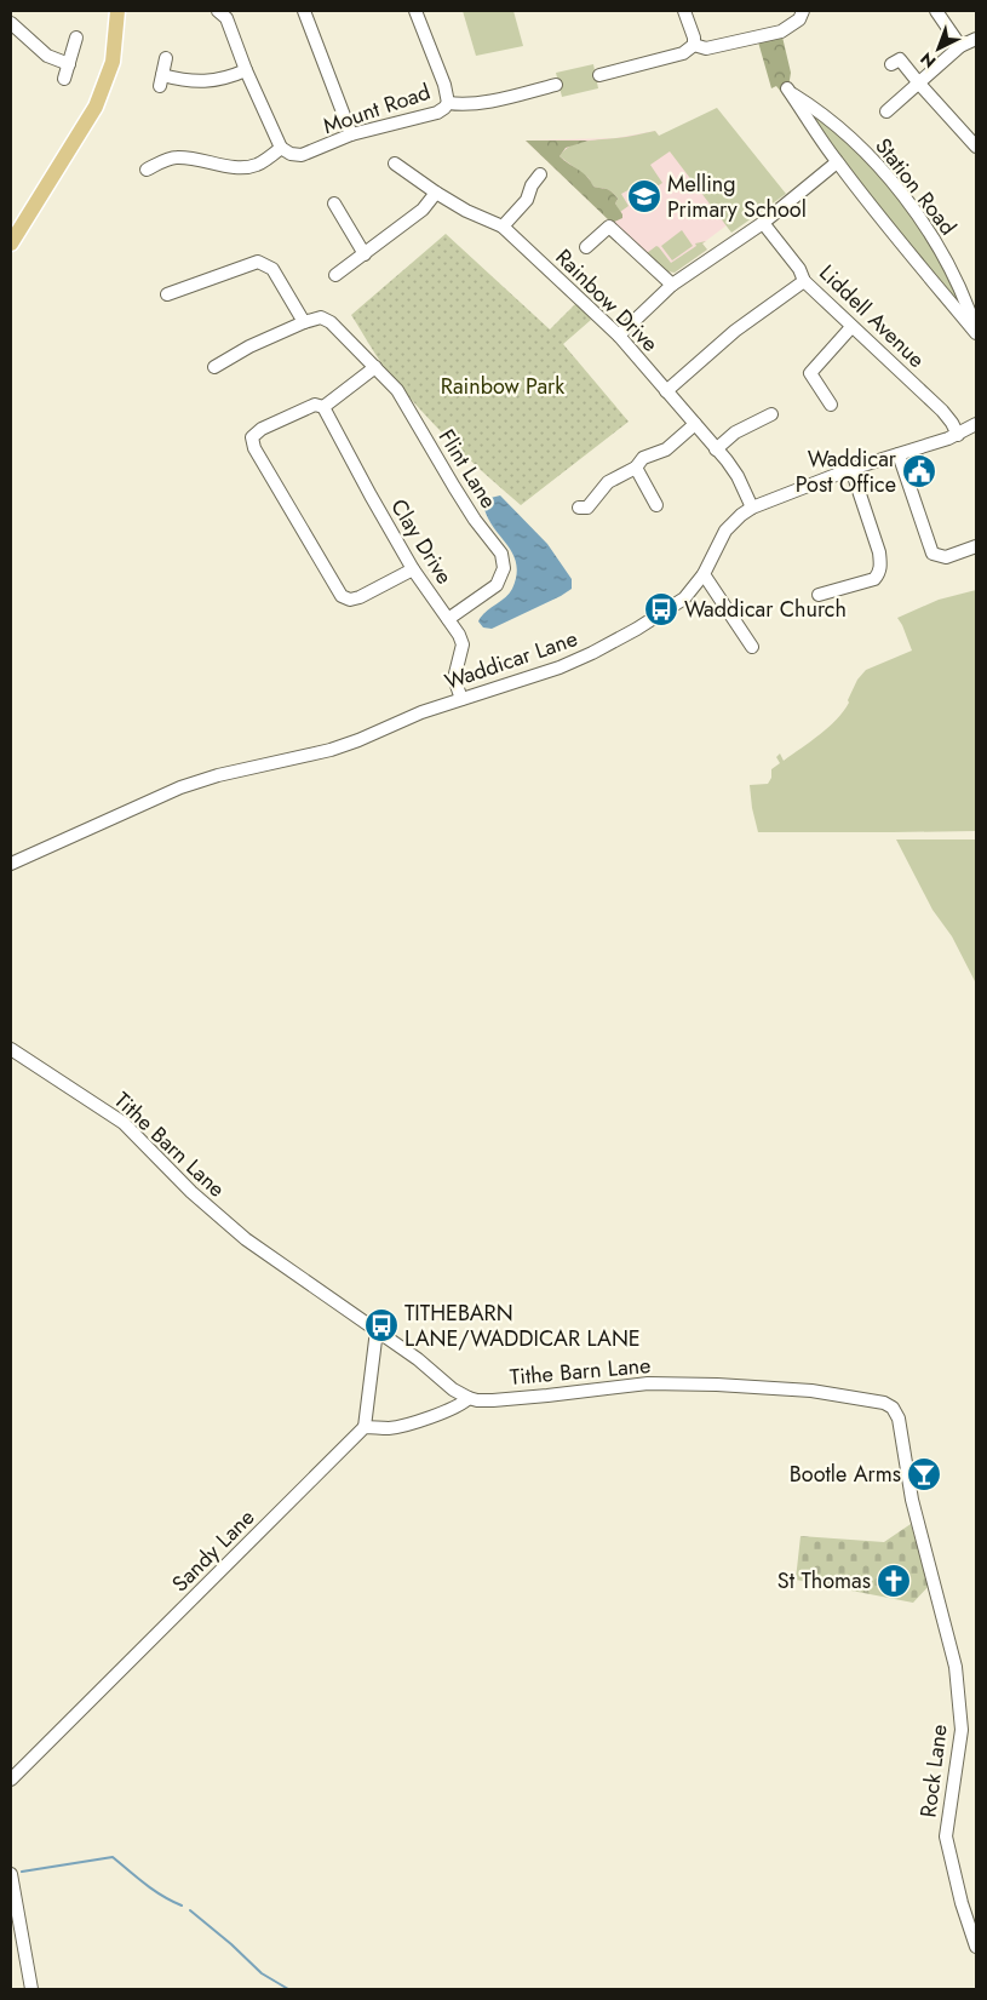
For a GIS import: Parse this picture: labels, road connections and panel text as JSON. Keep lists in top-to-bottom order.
{
  "streets": {
    "street": [
      "Mount Road",
      "Station Road",
      "Rainbow Drive",
      "Liddell Avenue",
      "Flint Lane",
      "Clay Drive",
      "Waddicar Lane",
      "Tithe Barn Lane",
      "Sandy Lane",
      "Rock Lane"
    ]
  },
  "crossings": [
    ["Rainbow Drive", "Waddicar Lane"],
    ["Liddell Avenue", "Waddicar Lane"],
    ["Flint Lane", "Clay Drive"],
    ["Clay Drive", "Waddicar Lane"],
    ["Tithe Barn Lane", "Rock Lane"]
  ],
  "parks": ["Rainbow Park"],
  "places": {
    "school or university": ["Melling Primary School"],
    "public building": ["Waddicar Post Office"],
    "bus stop": ["Waddicar Church", "TITHEBARN LANE/WADDICAR LANE"],
    "bar": ["Bootle Arms"],
    "church": ["St Thomas"]
  },
  "north": "bottom left"
}
